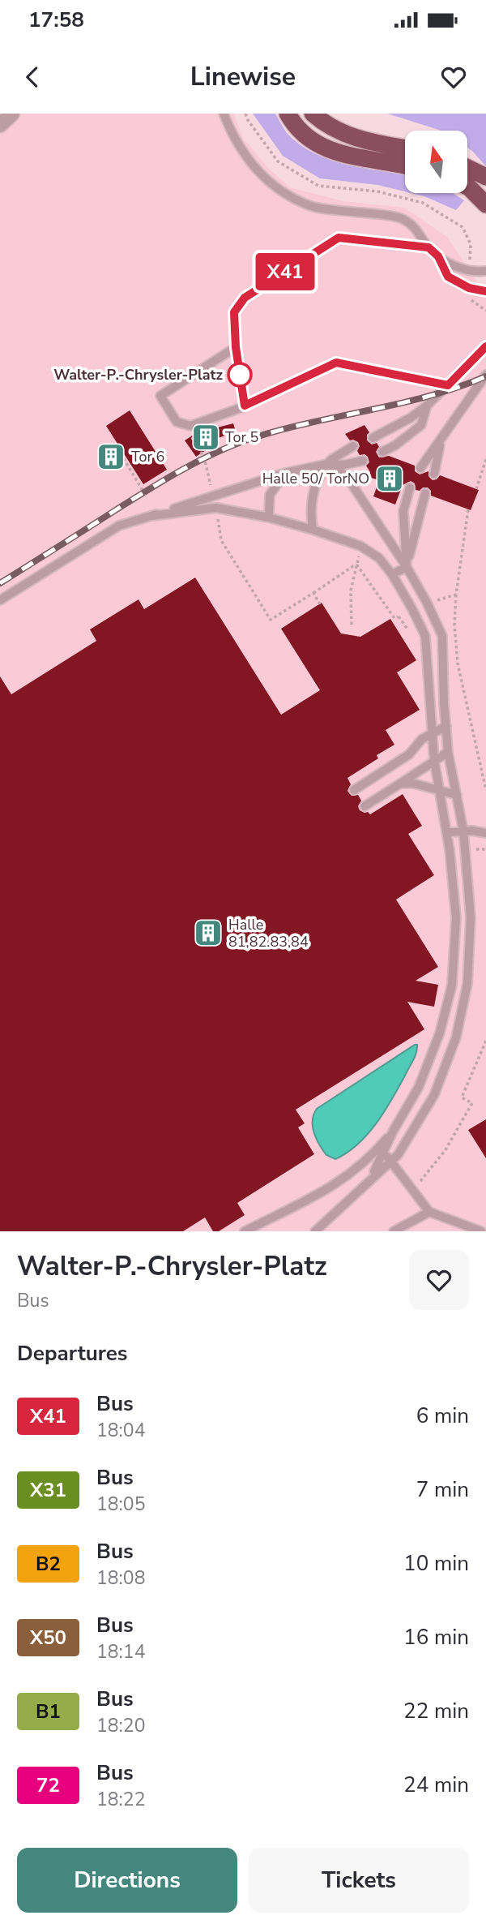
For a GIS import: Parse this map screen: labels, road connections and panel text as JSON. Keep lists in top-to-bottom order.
{
  "places": {
    "other": ["Walter-P.-Chrysler-Platz"],
    "building": [
      "Tor 5",
      "Tor 6",
      "Halle 50/ TorNO",
      "Halle 81,82.83,84"
    ]
  },
  "lines": ["bus line X41"],
  "north": "top",
  "page": {
    "status": "17:58",
    "header": "Linewise",
    "on_map": "X41",
    "heading": [
      ["Walter-P.-Chrysler-Platz", "Bus"],
      "Departures"
    ],
    "list": [
      {
        "mark": "X41",
        "name": "Bus",
        "note": "18:04",
        "value": "6 min"
      },
      {
        "mark": "X31",
        "name": "Bus",
        "note": "18:05",
        "value": "7 min"
      },
      {
        "mark": "B2",
        "name": "Bus",
        "note": "18:08",
        "value": "10 min"
      },
      {
        "mark": "X50",
        "name": "Bus",
        "note": "18:14",
        "value": "16 min"
      },
      {
        "mark": "B1",
        "name": "Bus",
        "note": "18:20",
        "value": "22 min"
      },
      {
        "mark": "72",
        "name": "Bus",
        "note": "18:22",
        "value": "24 min"
      }
    ],
    "buttons": ["Directions", "Tickets"]
  }
}
